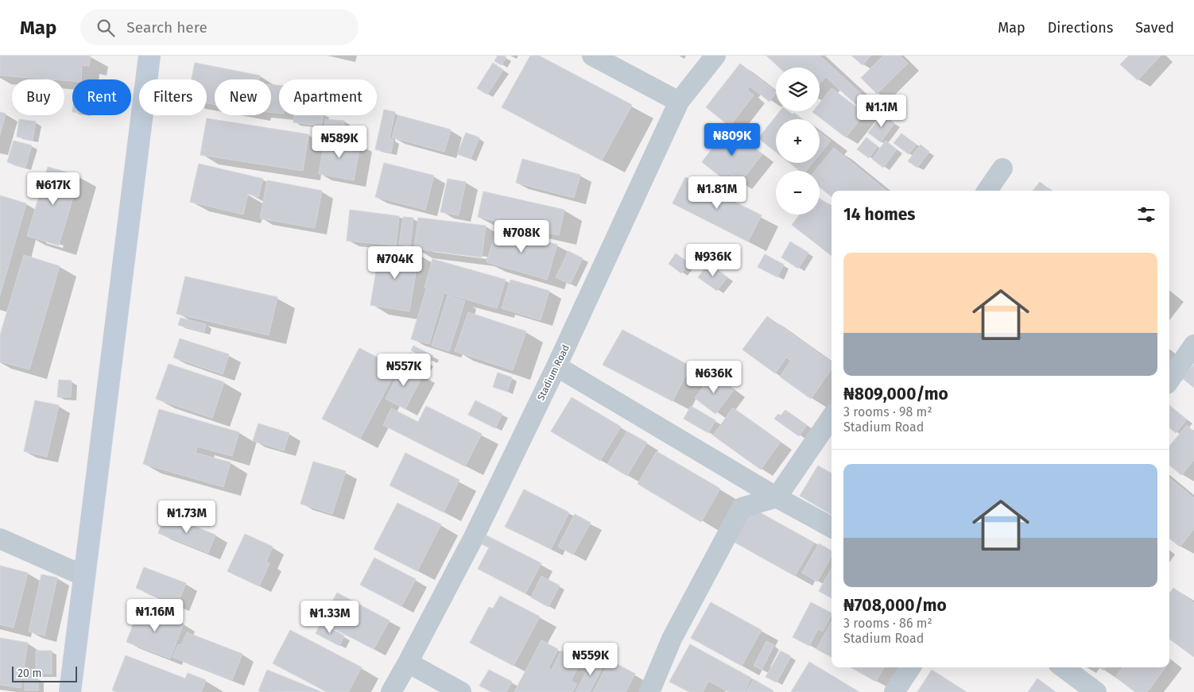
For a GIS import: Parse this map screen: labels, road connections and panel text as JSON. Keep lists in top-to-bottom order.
{
  "streets": {
    "street": ["Stadium Road"]
  },
  "scale_bar": "20 m",
  "page": {
    "header": "Map",
    "search": "Search here",
    "nav": ["Map", "Directions", "Saved"],
    "map_buttons": ["+", "−"],
    "chip": [
      "Buy",
      "Rent",
      "Filters",
      "New",
      "Apartment"
    ],
    "price": [
      "₦1.1M",
      "₦809K",
      "₦589K",
      "₦617K",
      "₦1.81M",
      "₦708K",
      "₦936K",
      "₦704K",
      "₦557K",
      "₦636K",
      "₦1.73M",
      "₦1.16M",
      "₦1.33M",
      "₦559K"
    ],
    "heading": "14 homes",
    "list": [
      {
        "name": "₦809,000/mo",
        "note": "3 rooms · 98 m² · Stadium Road"
      },
      {
        "name": "₦708,000/mo",
        "note": "3 rooms · 86 m² · Stadium Road"
      }
    ],
    "scale": "20 m"
  }
}
